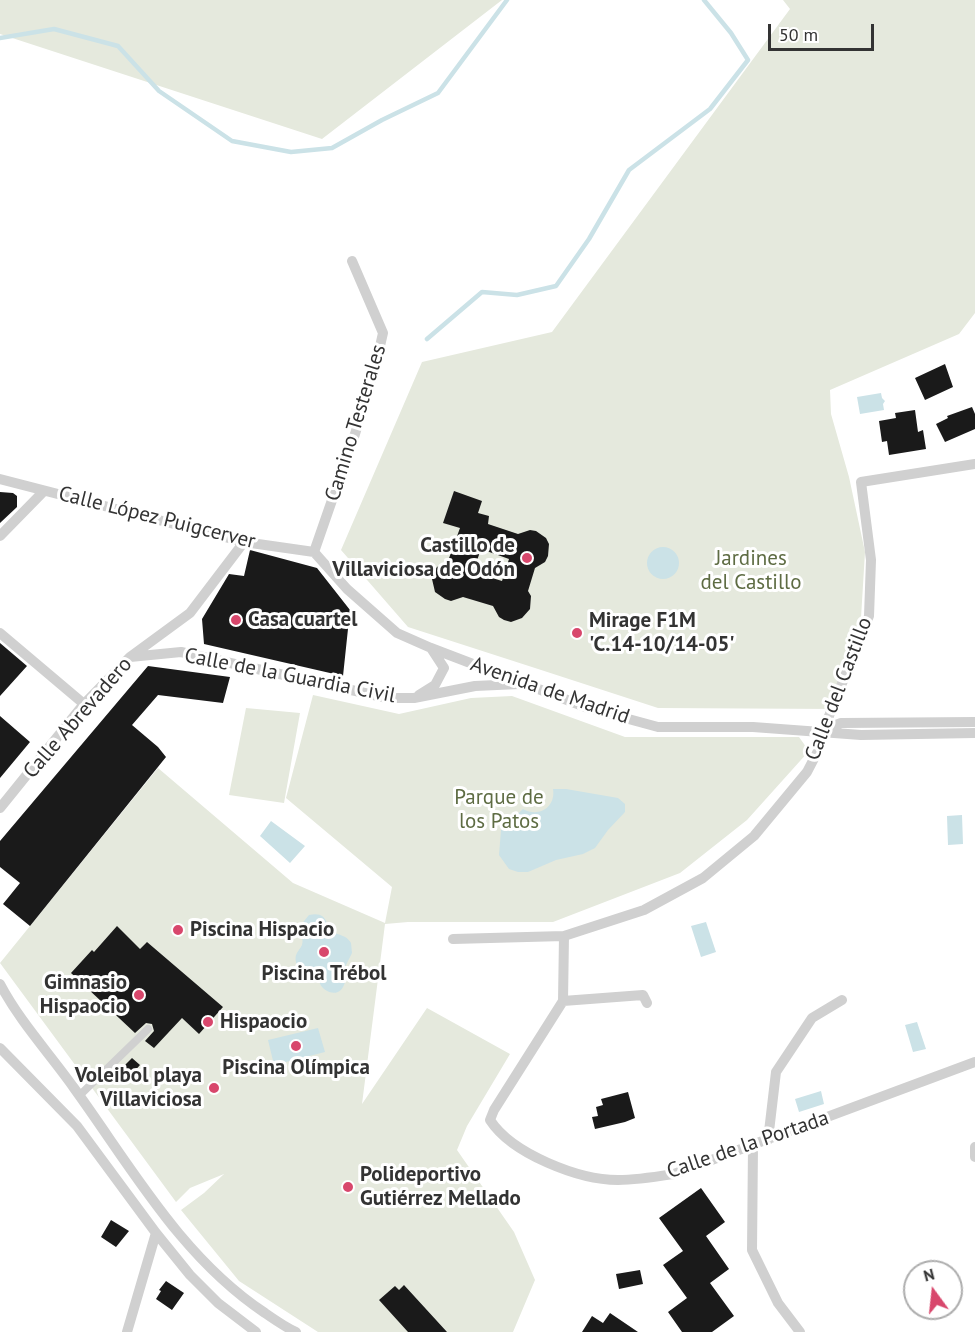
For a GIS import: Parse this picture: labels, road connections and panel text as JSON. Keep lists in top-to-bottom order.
{
  "streets": {
    "street": [
      "Camino Testerales",
      "Calle López Puigcerver",
      "Calle de la Guardia Civil",
      "Calle del Castillo",
      "Avenida de Madrid",
      "Calle Abrevadero",
      "Calle de la Portada"
    ]
  },
  "crossings": [
    ["Camino Testerales", "Calle López Puigcerver"],
    ["Camino Testerales", "Avenida de Madrid"],
    ["Calle López Puigcerver", "Avenida de Madrid"],
    ["Calle López Puigcerver", "Calle Abrevadero"],
    ["Calle de la Guardia Civil", "Avenida de Madrid"],
    ["Calle de la Guardia Civil", "Calle Abrevadero"],
    ["Calle del Castillo", "Avenida de Madrid"]
  ],
  "parks": ["Jardines del Castillo", "Parque de los Patos"],
  "places": [
    "Castillo de Villaviciosa de Odón",
    "Casa cuartel",
    "Mirage F1M 'C.14-10/14-05'",
    "Piscina Hispacio",
    "Piscina Trébol",
    "Gimnasio Hispaocio",
    "Hispaocio",
    "Piscina Olímpica",
    "Voleibol playa Villaviciosa",
    "Polideportivo Gutiérrez Mellado"
  ],
  "scale_bar": "50 m",
  "north": "top"
}
